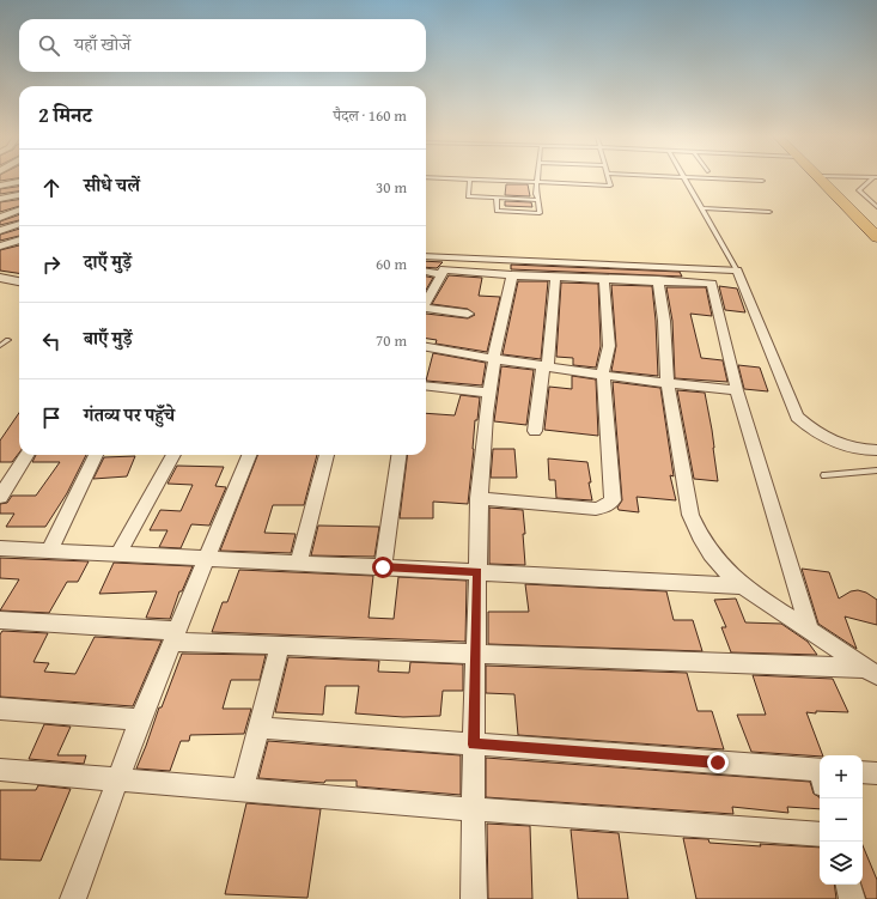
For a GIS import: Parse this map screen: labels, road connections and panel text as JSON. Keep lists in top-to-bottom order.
{
  "page": {
    "search": "यहाँ खोजें",
    "heading": ["2 मिनट", "पैदल · 160 m"],
    "list": [
      ["सीधे चलें", "30 m"],
      ["दाएँ मुड़ें", "60 m"],
      ["बाएँ मुड़ें", "70 m"],
      "गंतव्य पर पहुँचे"
    ],
    "map_buttons": ["+", "−"]
  }
}
